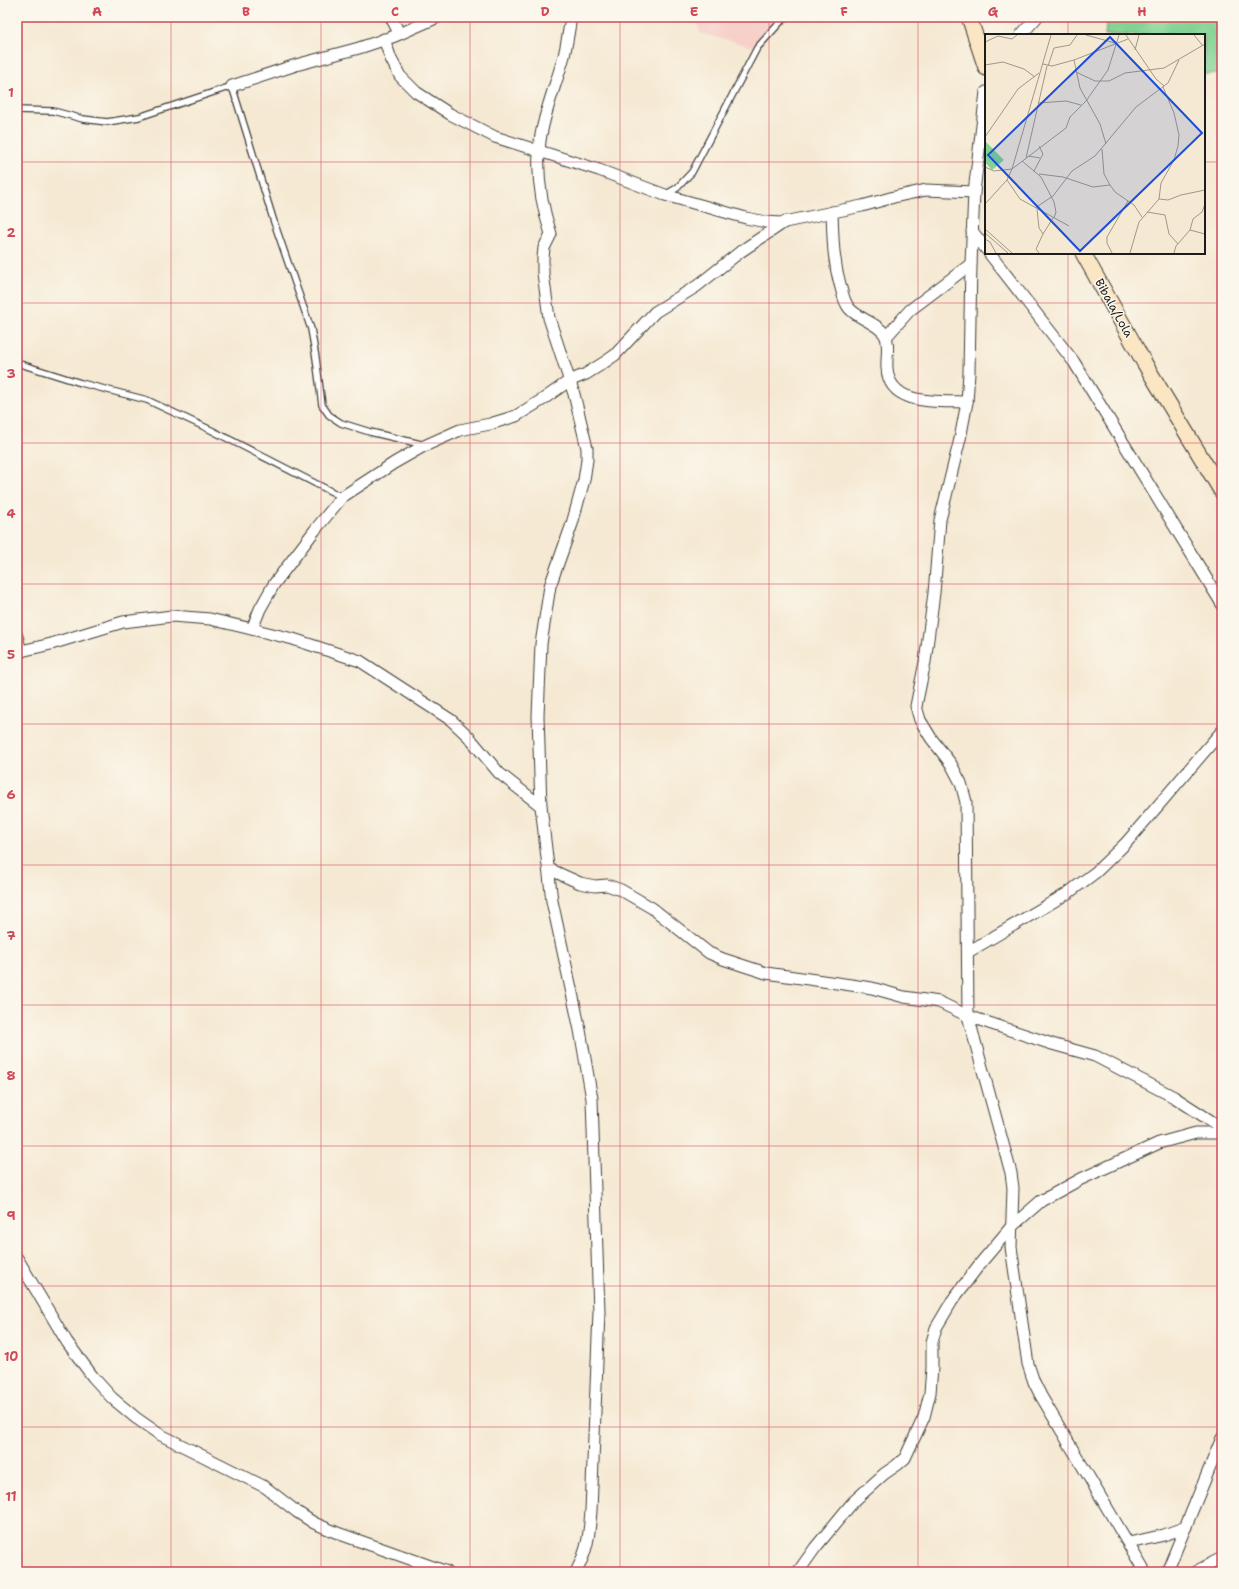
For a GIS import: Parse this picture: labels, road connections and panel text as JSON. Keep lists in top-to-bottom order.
{
  "streets": {
    "main road": ["Bibala/Lola"]
  },
  "grid": {
    "columns": [
      "A",
      "B",
      "C",
      "D",
      "E",
      "F",
      "G",
      "H"
    ],
    "rows": [
      "1",
      "2",
      "3",
      "4",
      "5",
      "6",
      "7",
      "8",
      "9",
      "10",
      "11"
    ]
  }
}
